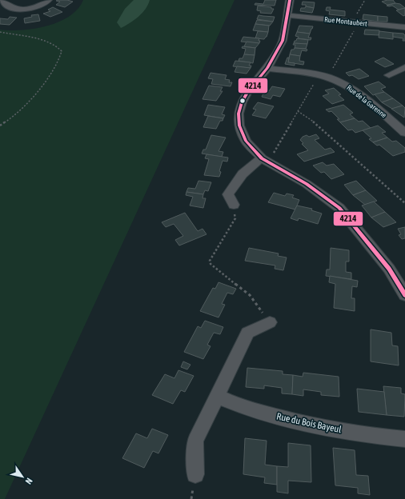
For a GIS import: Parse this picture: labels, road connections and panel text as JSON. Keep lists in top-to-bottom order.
{
  "streets": {
    "street": ["Rue Montaubert", "Rue de la Garenne", "Rue du Bois Bayeul"]
  },
  "lines": ["transit line 4214"],
  "north": "bottom right"
}
